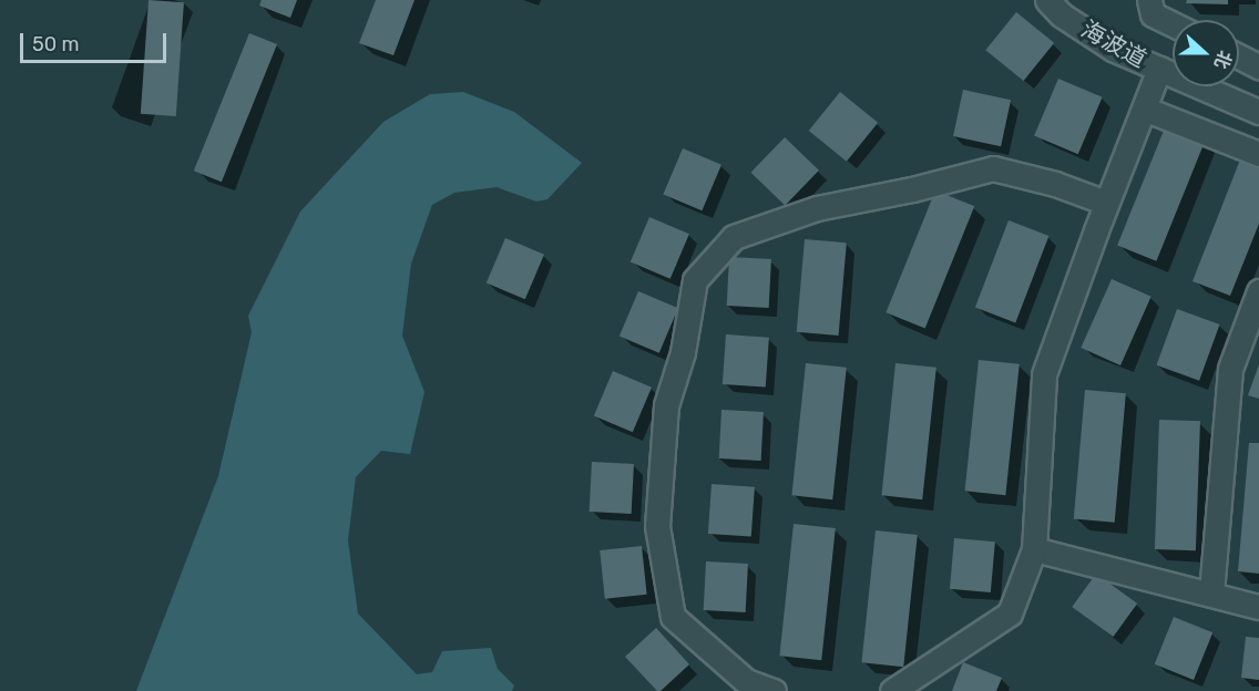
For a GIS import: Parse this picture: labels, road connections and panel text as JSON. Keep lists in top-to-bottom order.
{
  "streets": {
    "street": ["海波道"]
  },
  "scale_bar": "50 m",
  "north": "right"
}
